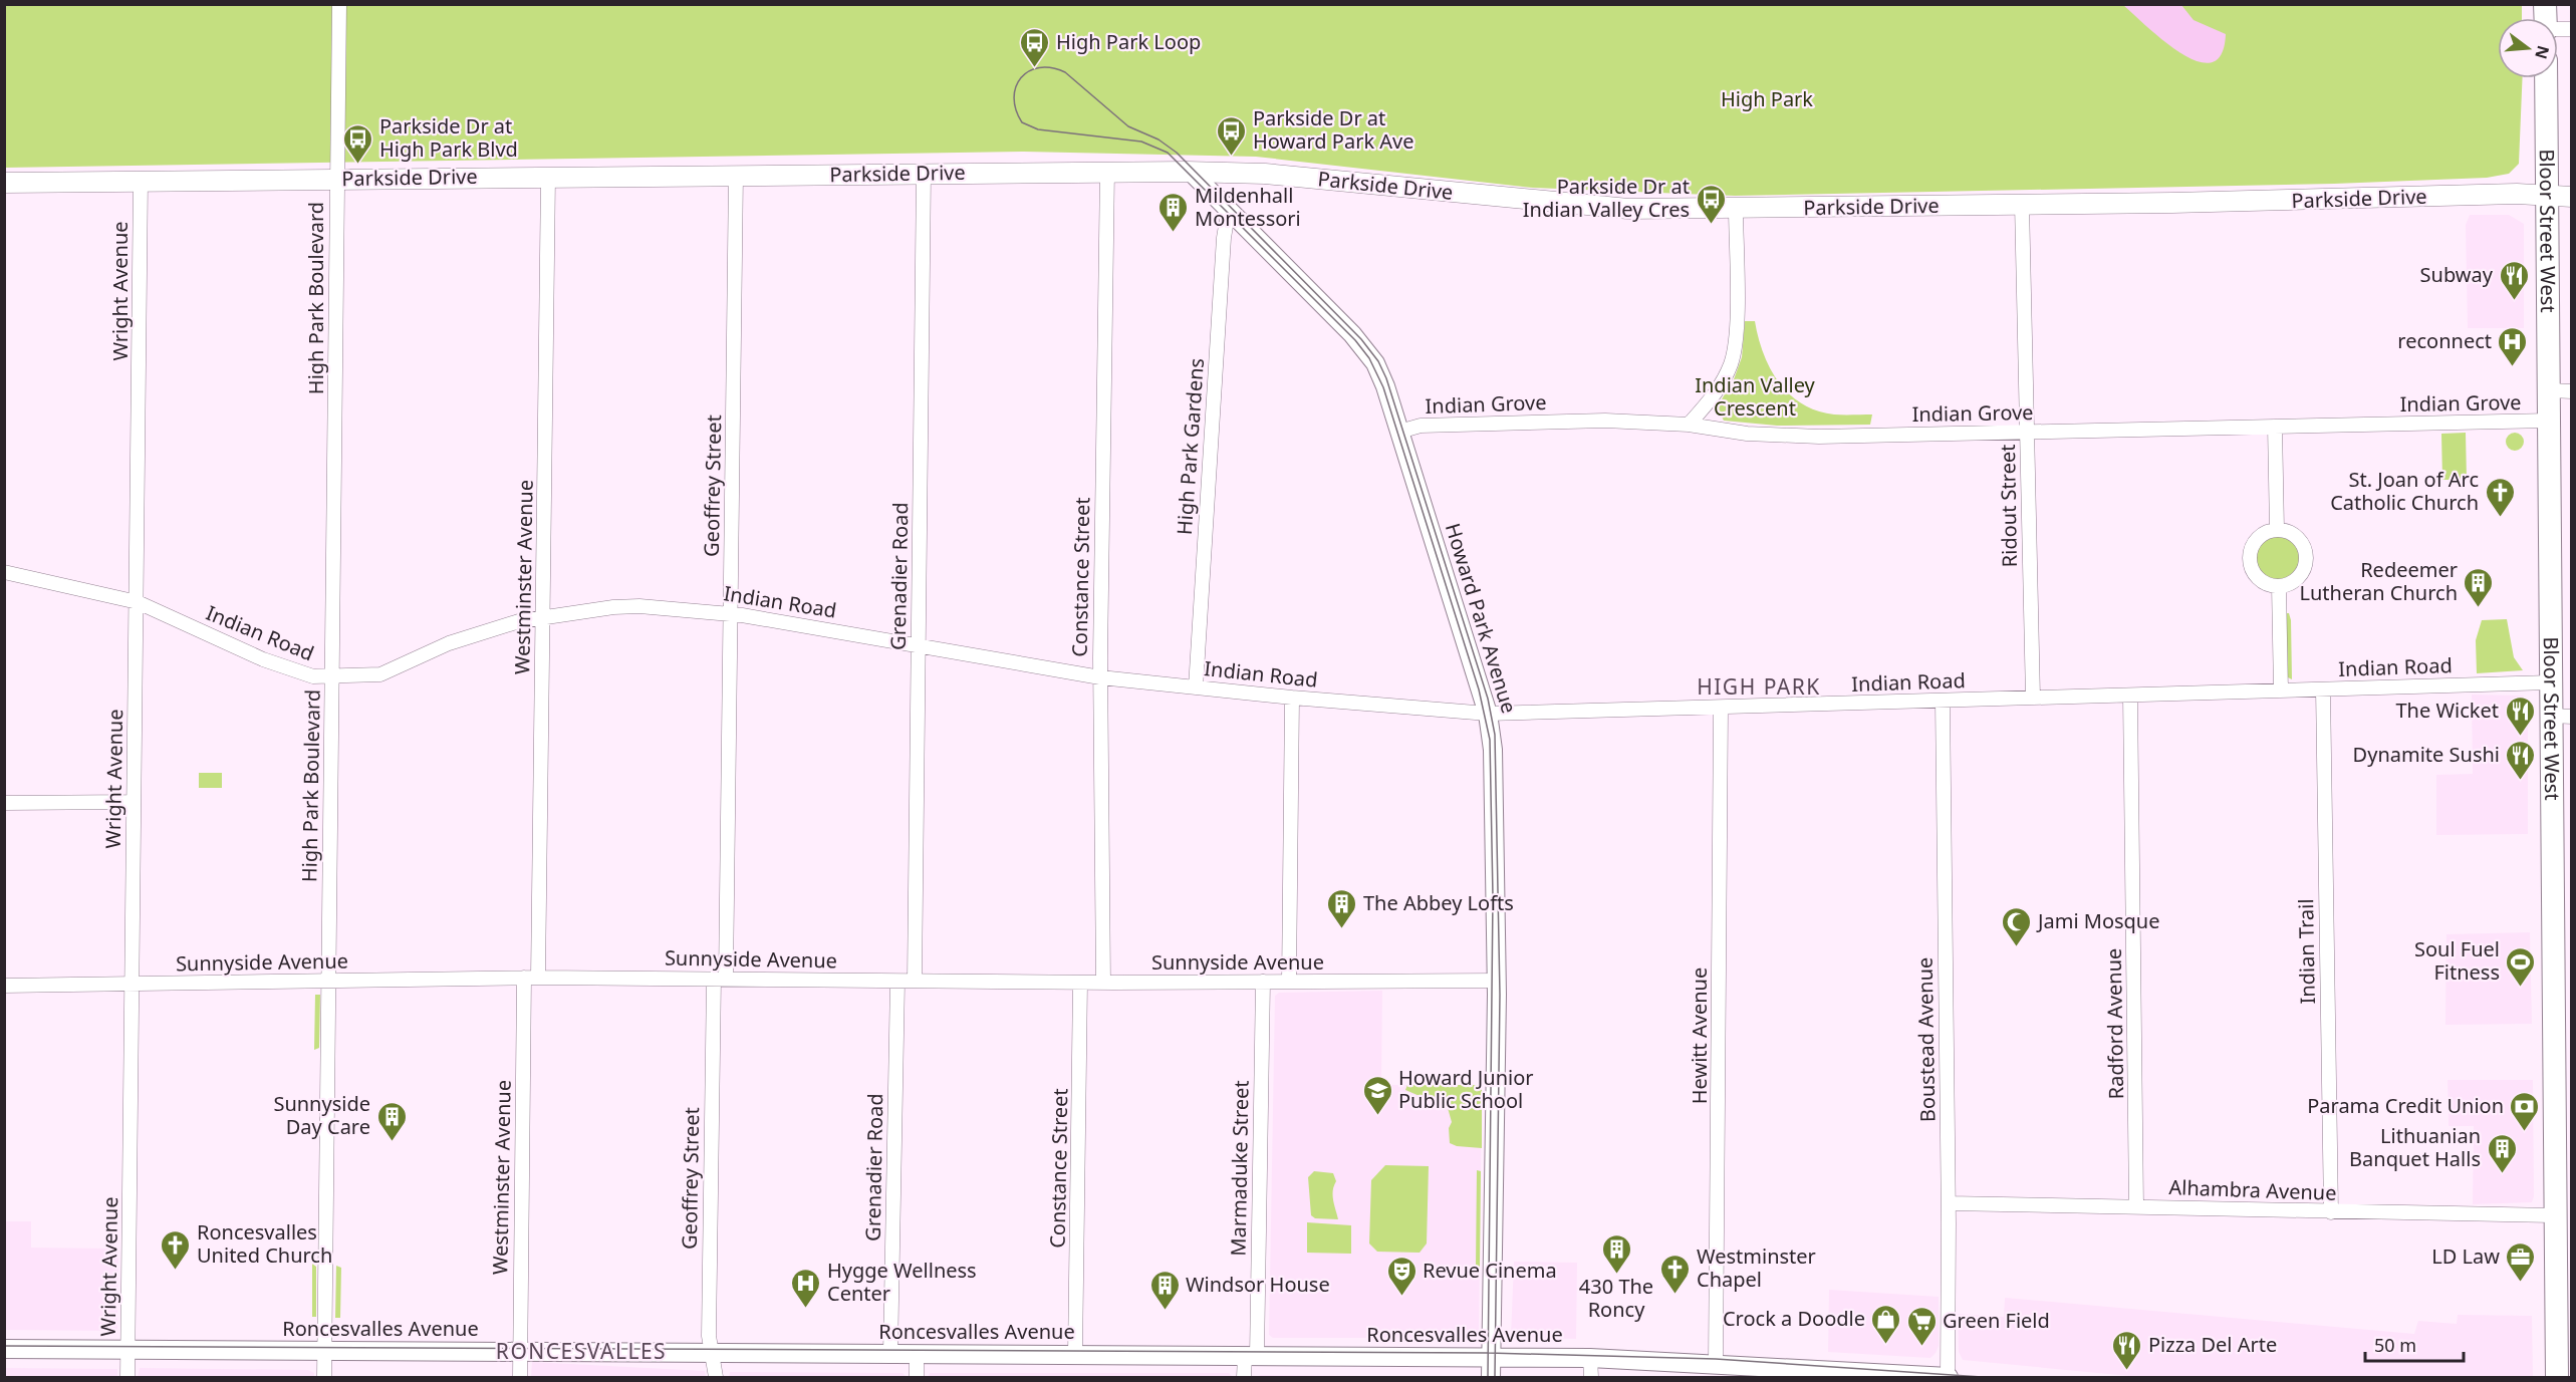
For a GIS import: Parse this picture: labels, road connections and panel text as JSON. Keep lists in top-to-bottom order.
{
  "streets": {
    "main road": ["Parkside Drive", "Bloor Street West"],
    "street": [
      "Wright Avenue",
      "High Park Boulevard",
      "Indian Grove",
      "High Park Gardens",
      "Geoffrey Street",
      "Ridout Street",
      "Grenadier Road",
      "Westminster Avenue",
      "Constance Street",
      "Indian Road",
      "Howard Park Avenue",
      "Indian Trail",
      "Sunnyside Avenue",
      "Radford Avenue",
      "Hewitt Avenue",
      "Boustead Avenue",
      "Marmaduke Street",
      "Alhambra Avenue",
      "Roncesvalles Avenue"
    ]
  },
  "crossings": [
    ["Parkside Drive", "Bloor Street West"],
    ["Parkside Drive", "Wright Avenue"],
    ["Parkside Drive", "High Park Boulevard"],
    ["Parkside Drive", "Geoffrey Street"],
    ["Parkside Drive", "Ridout Street"],
    ["Parkside Drive", "Grenadier Road"],
    ["Parkside Drive", "Westminster Avenue"],
    ["Parkside Drive", "Constance Street"],
    ["Parkside Drive", "Howard Park Avenue"],
    ["Bloor Street West", "Indian Grove"],
    ["Bloor Street West", "Indian Road"],
    ["Bloor Street West", "Alhambra Avenue"],
    ["Wright Avenue", "Indian Road"],
    ["Wright Avenue", "Sunnyside Avenue"],
    ["Wright Avenue", "Roncesvalles Avenue"],
    ["High Park Boulevard", "Indian Road"],
    ["High Park Boulevard", "Sunnyside Avenue"],
    ["High Park Boulevard", "Roncesvalles Avenue"],
    ["Indian Grove", "Ridout Street"],
    ["Indian Grove", "Howard Park Avenue"],
    ["High Park Gardens", "Indian Road"],
    ["High Park Gardens", "Howard Park Avenue"],
    ["Geoffrey Street", "Indian Road"],
    ["Geoffrey Street", "Sunnyside Avenue"],
    ["Geoffrey Street", "Roncesvalles Avenue"],
    ["Ridout Street", "Indian Road"],
    ["Grenadier Road", "Indian Road"],
    ["Grenadier Road", "Sunnyside Avenue"],
    ["Grenadier Road", "Roncesvalles Avenue"],
    ["Westminster Avenue", "Indian Road"],
    ["Westminster Avenue", "Sunnyside Avenue"],
    ["Westminster Avenue", "Roncesvalles Avenue"],
    ["Constance Street", "Indian Road"],
    ["Constance Street", "Sunnyside Avenue"],
    ["Constance Street", "Roncesvalles Avenue"],
    ["Indian Road", "Howard Park Avenue"],
    ["Indian Road", "Indian Trail"],
    ["Indian Road", "Radford Avenue"],
    ["Indian Road", "Hewitt Avenue"],
    ["Indian Road", "Boustead Avenue"],
    ["Howard Park Avenue", "Sunnyside Avenue"],
    ["Howard Park Avenue", "Roncesvalles Avenue"],
    ["Indian Trail", "Alhambra Avenue"],
    ["Sunnyside Avenue", "Marmaduke Street"],
    ["Radford Avenue", "Alhambra Avenue"],
    ["Hewitt Avenue", "Roncesvalles Avenue"],
    ["Boustead Avenue", "Alhambra Avenue"],
    ["Boustead Avenue", "Roncesvalles Avenue"],
    ["Marmaduke Street", "Roncesvalles Avenue"]
  ],
  "districts": ["HIGH PARK", "RONCESVALLES"],
  "parks": ["High Park", "Indian Valley Crescent"],
  "places": {
    "bus stop": [
      "High Park Loop",
      "Parkside Dr at Howard Park Ave",
      "Parkside Dr at High Park Blvd",
      "Parkside Dr at Indian Valley Cres"
    ],
    "building": [
      "Mildenhall Montessori",
      "Redeemer Lutheran Church",
      "The Abbey Lofts",
      "Sunnyside Day Care",
      "Lithuanian Banquet Halls",
      "430 The Roncy",
      "Windsor House"
    ],
    "restaurant": [
      "Subway",
      "The Wicket",
      "Dynamite Sushi",
      "Pizza Del Arte"
    ],
    "hospital": ["reconnect", "Hygge Wellness Center"],
    "church": ["St. Joan of Arc Catholic Church", "Roncesvalles United Church", "Westminster Chapel"],
    "mosque": ["Jami Mosque"],
    "sports": ["Soul Fuel Fitness"],
    "school or university": ["Howard Junior Public School"],
    "bank": ["Parama Credit Union"],
    "office": ["LD Law"],
    "theatre": ["Revue Cinema"],
    "shop": ["Crock a Doodle"],
    "supermarket": ["Green Field"]
  },
  "scale_bar": "50 m",
  "north": "right"
}
